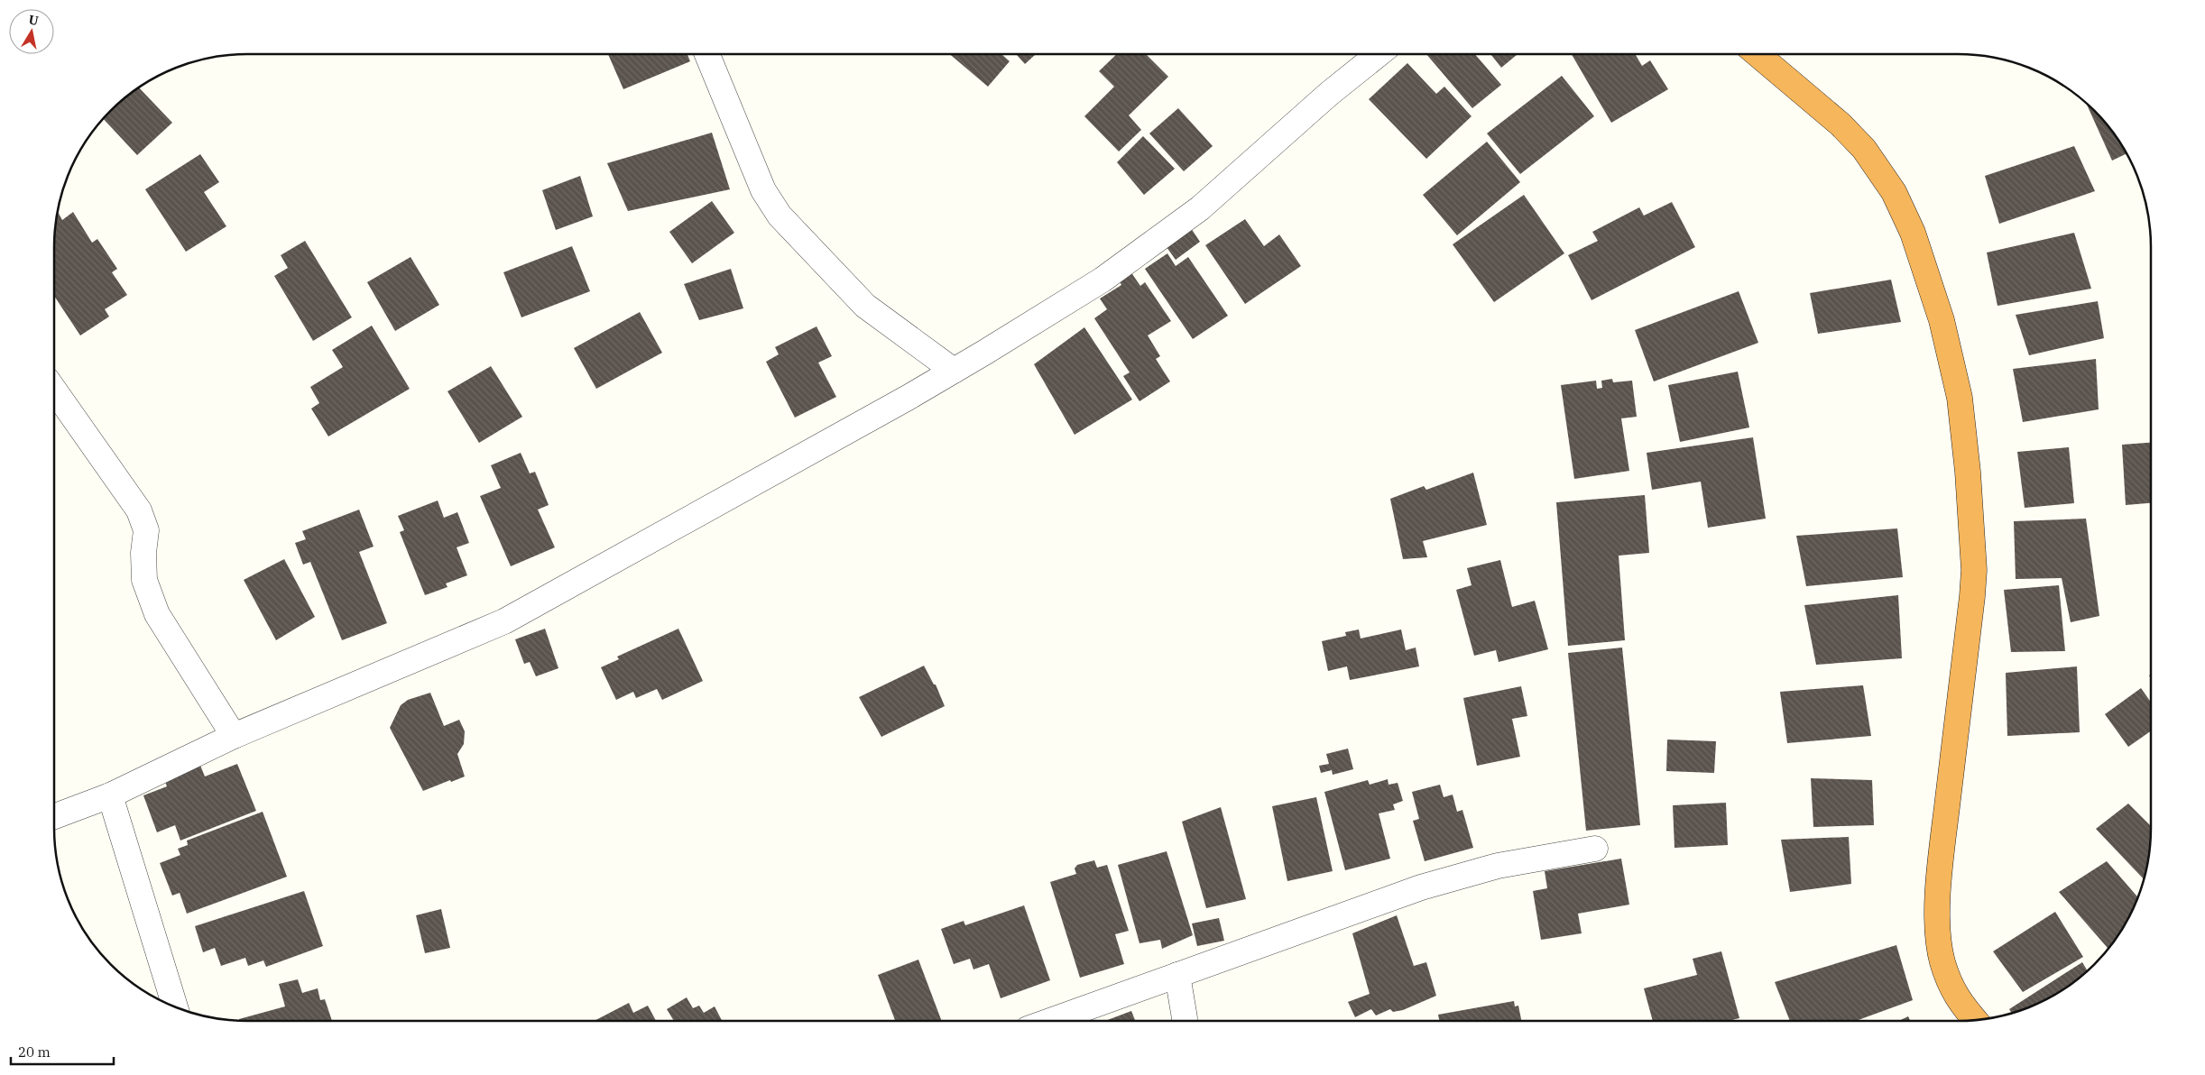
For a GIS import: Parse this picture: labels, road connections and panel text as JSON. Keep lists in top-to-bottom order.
{
  "scale_bar": "20 m",
  "north": "top"
}
